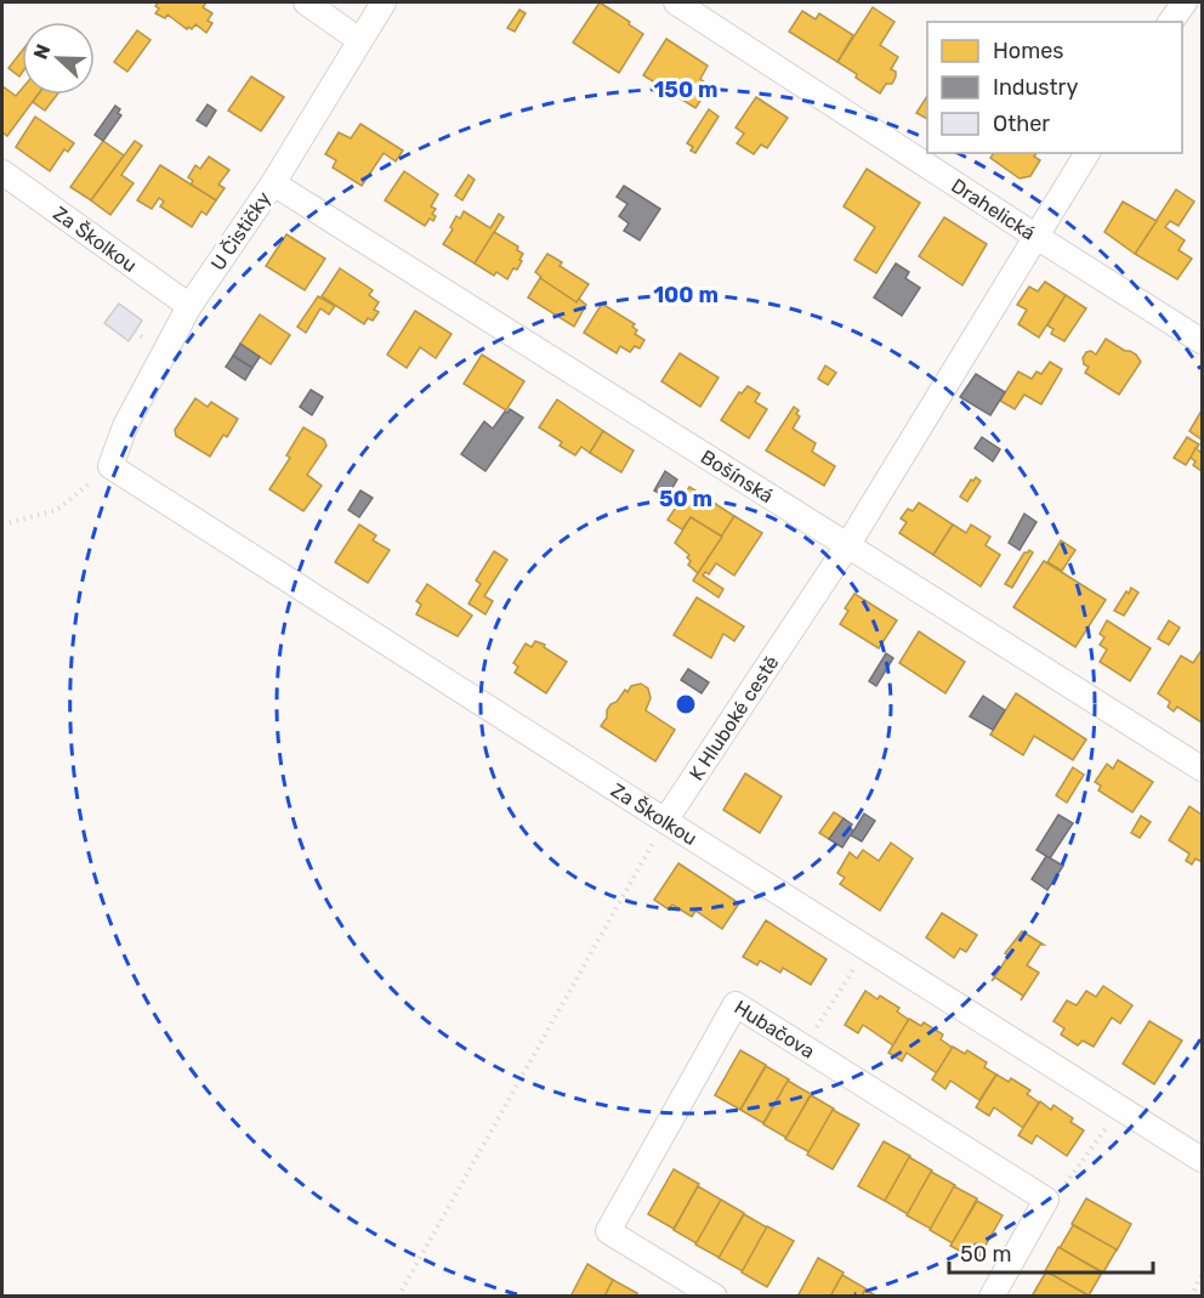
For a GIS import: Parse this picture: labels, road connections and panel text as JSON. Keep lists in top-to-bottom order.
{
  "streets": {
    "street": [
      "Drahelická",
      "U Čističky",
      "Za Školkou",
      "Bošínská",
      "K Hluboké cestě",
      "Hubačova"
    ]
  },
  "crossings": [
    ["Drahelická", "K Hluboké cestě"],
    ["U Čističky", "Za Školkou"],
    ["U Čističky", "Bošínská"],
    ["Za Školkou", "K Hluboké cestě"],
    ["Bošínská", "K Hluboké cestě"]
  ],
  "legend": ["Homes", "Industry", "Other"],
  "scale_bar": "50 m",
  "north": "left",
  "rings": ["150 m", "100 m", "50 m"]
}
